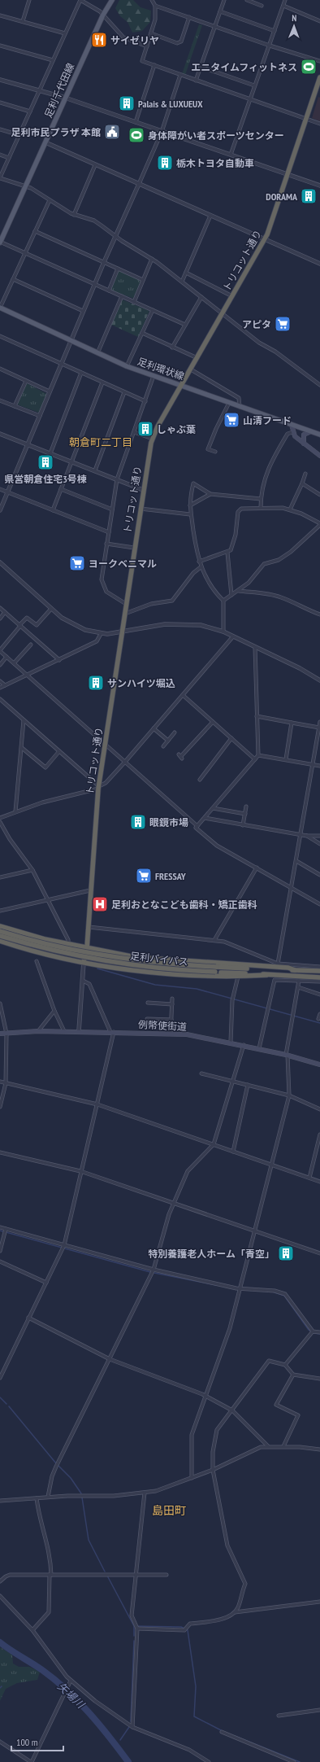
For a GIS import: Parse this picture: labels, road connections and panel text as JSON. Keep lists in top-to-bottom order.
{
  "streets": {
    "highway": ["トリコット通り", "足利バイパス"],
    "main road": ["足利千代田線", "足利環状線", "例幣使街道"]
  },
  "crossings": [
    ["トリコット通り", "足利環状線"]
  ],
  "districts": ["朝倉町二丁目", "島田町"],
  "water": ["矢場川"],
  "places": {
    "restaurant": ["サイゼリヤ"],
    "sports": ["エニタイムフィットネス", "身体障がい者スポーツセンター"],
    "building": [
      "Palais & LUXUEUX",
      "栃木トヨタ自動車",
      "DORAMA",
      "しゃぶ葉",
      "県営朝倉住宅3号棟",
      "サンハイツ堀込",
      "眼鏡市場",
      "特別養護老人ホーム「青空」"
    ],
    "public building": ["足利市民プラザ 本館"],
    "supermarket": [
      "アピタ",
      "山清フード",
      "ヨークベニマル",
      "FRESSAY"
    ],
    "hospital": ["足利おとなこども歯科・矯正歯科"]
  },
  "scale_bar": "100 m",
  "north": "top"
}
